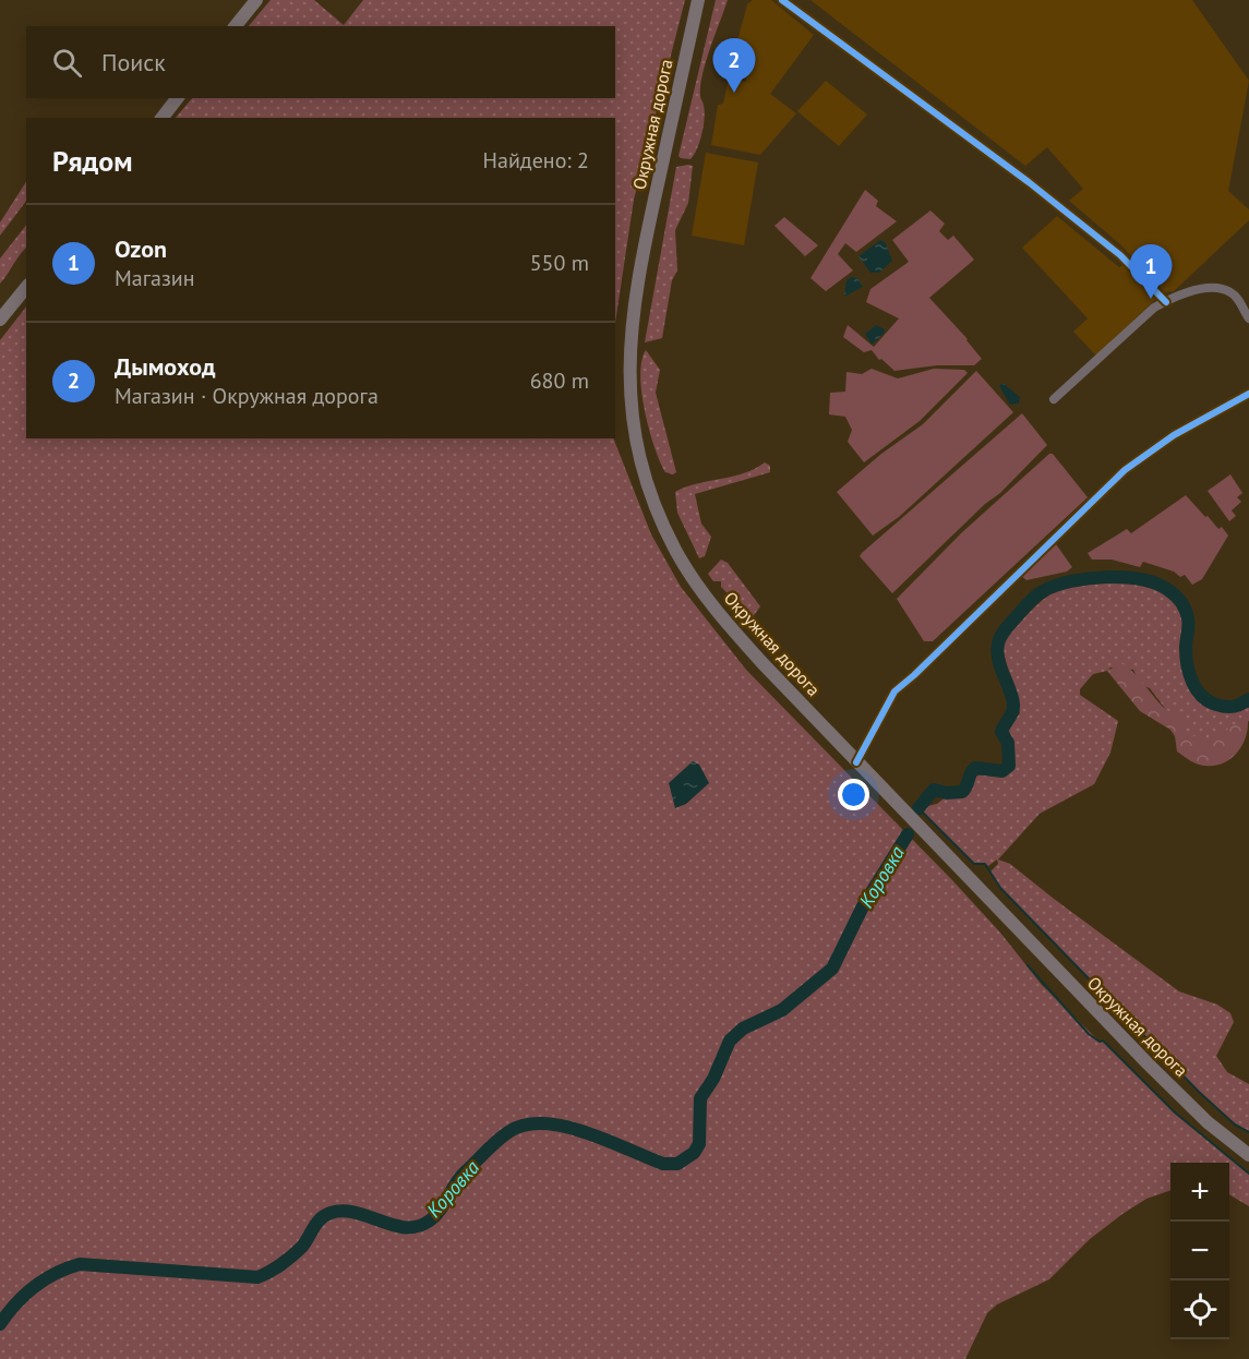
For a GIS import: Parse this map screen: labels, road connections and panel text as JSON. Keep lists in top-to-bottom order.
{
  "streets": {
    "main road": ["Окружная дорога"]
  },
  "water": ["Коровка"],
  "page": {
    "search": "Поиск",
    "pins": ["2", "1"],
    "heading": ["Рядом", "Найдено: 2"],
    "list": [
      {
        "mark": "1",
        "name": "Ozon",
        "note": "Магазин",
        "value": "550 m"
      },
      {
        "mark": "2",
        "name": "Дымоход",
        "note": "Магазин · Окружная дорога",
        "value": "680 m"
      }
    ],
    "map_buttons": ["+", "−"]
  }
}
